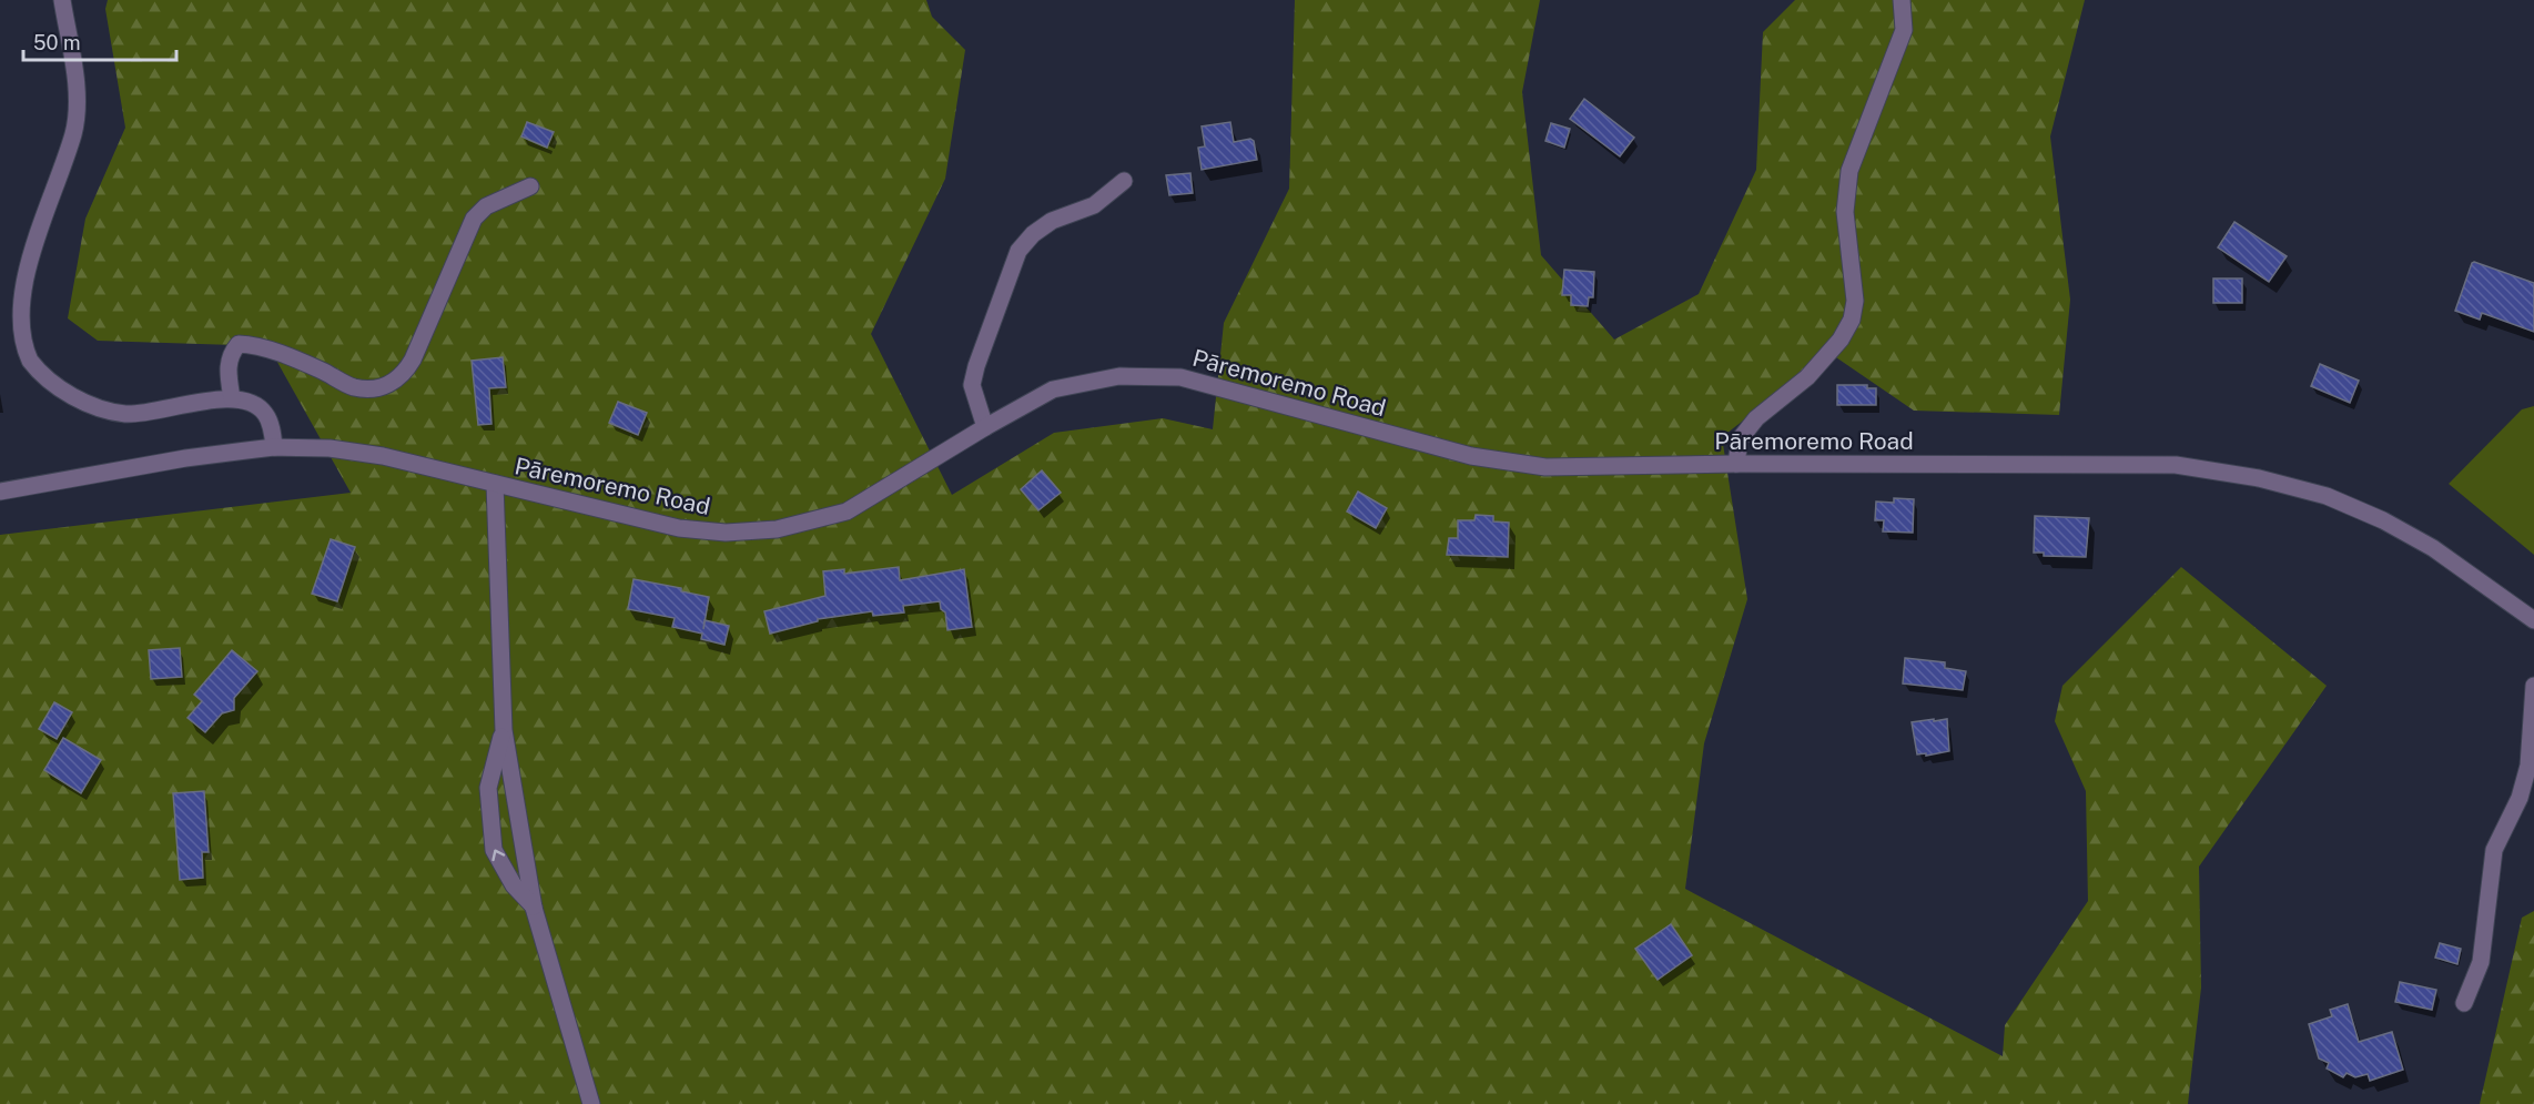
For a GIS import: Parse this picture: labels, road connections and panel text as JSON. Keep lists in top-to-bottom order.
{
  "streets": {
    "street": ["Pāremoremo Road"]
  },
  "scale_bar": "50 m"
}
